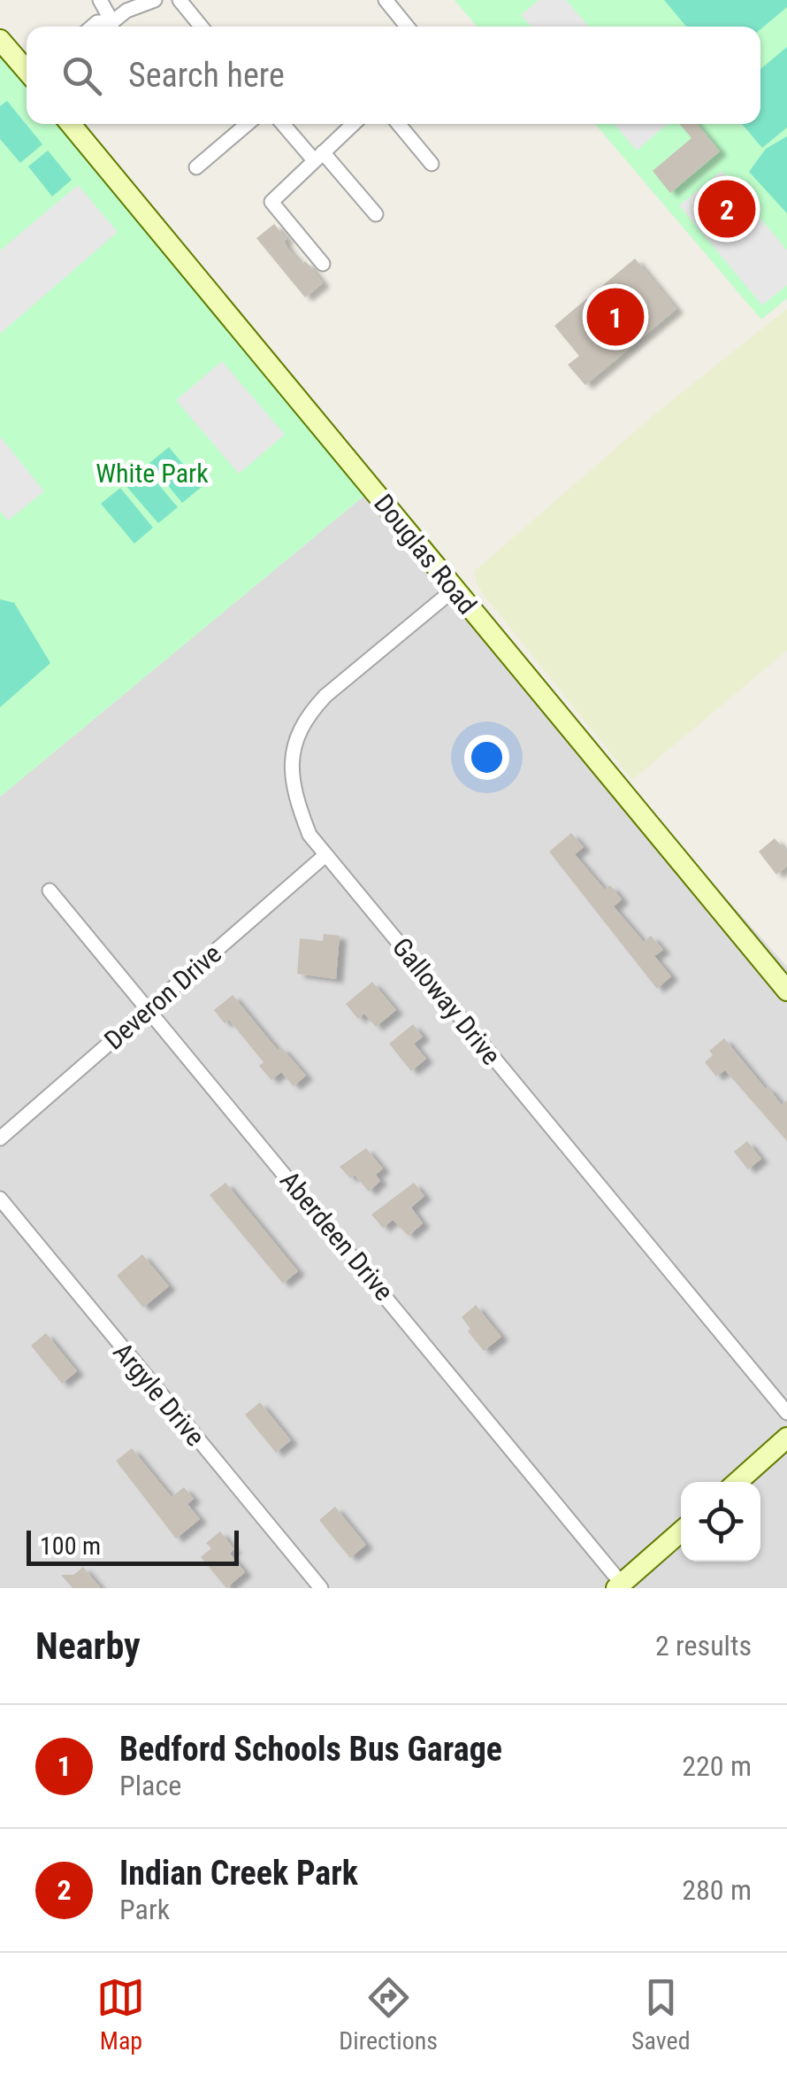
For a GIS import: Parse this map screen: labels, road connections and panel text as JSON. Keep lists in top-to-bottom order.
{
  "streets": {
    "street": [
      "Douglas Road",
      "Deveron Drive",
      "Galloway Drive",
      "Aberdeen Drive",
      "Argyle Drive"
    ]
  },
  "crossings": [
    ["Douglas Road", "Galloway Drive"],
    ["Deveron Drive", "Galloway Drive"],
    ["Deveron Drive", "Aberdeen Drive"]
  ],
  "parks": ["White Park"],
  "scale_bar": "100 m",
  "page": {
    "search": "Search here",
    "pins": ["2", "1"],
    "scale": "100 m",
    "heading": ["Nearby", "2 results"],
    "list": [
      {
        "mark": "1",
        "name": "Bedford Schools Bus Garage",
        "note": "Place",
        "value": "220 m"
      },
      {
        "mark": "2",
        "name": "Indian Creek Park",
        "note": "Park",
        "value": "280 m"
      }
    ],
    "nav": ["Map", "Directions", "Saved"]
  }
}
